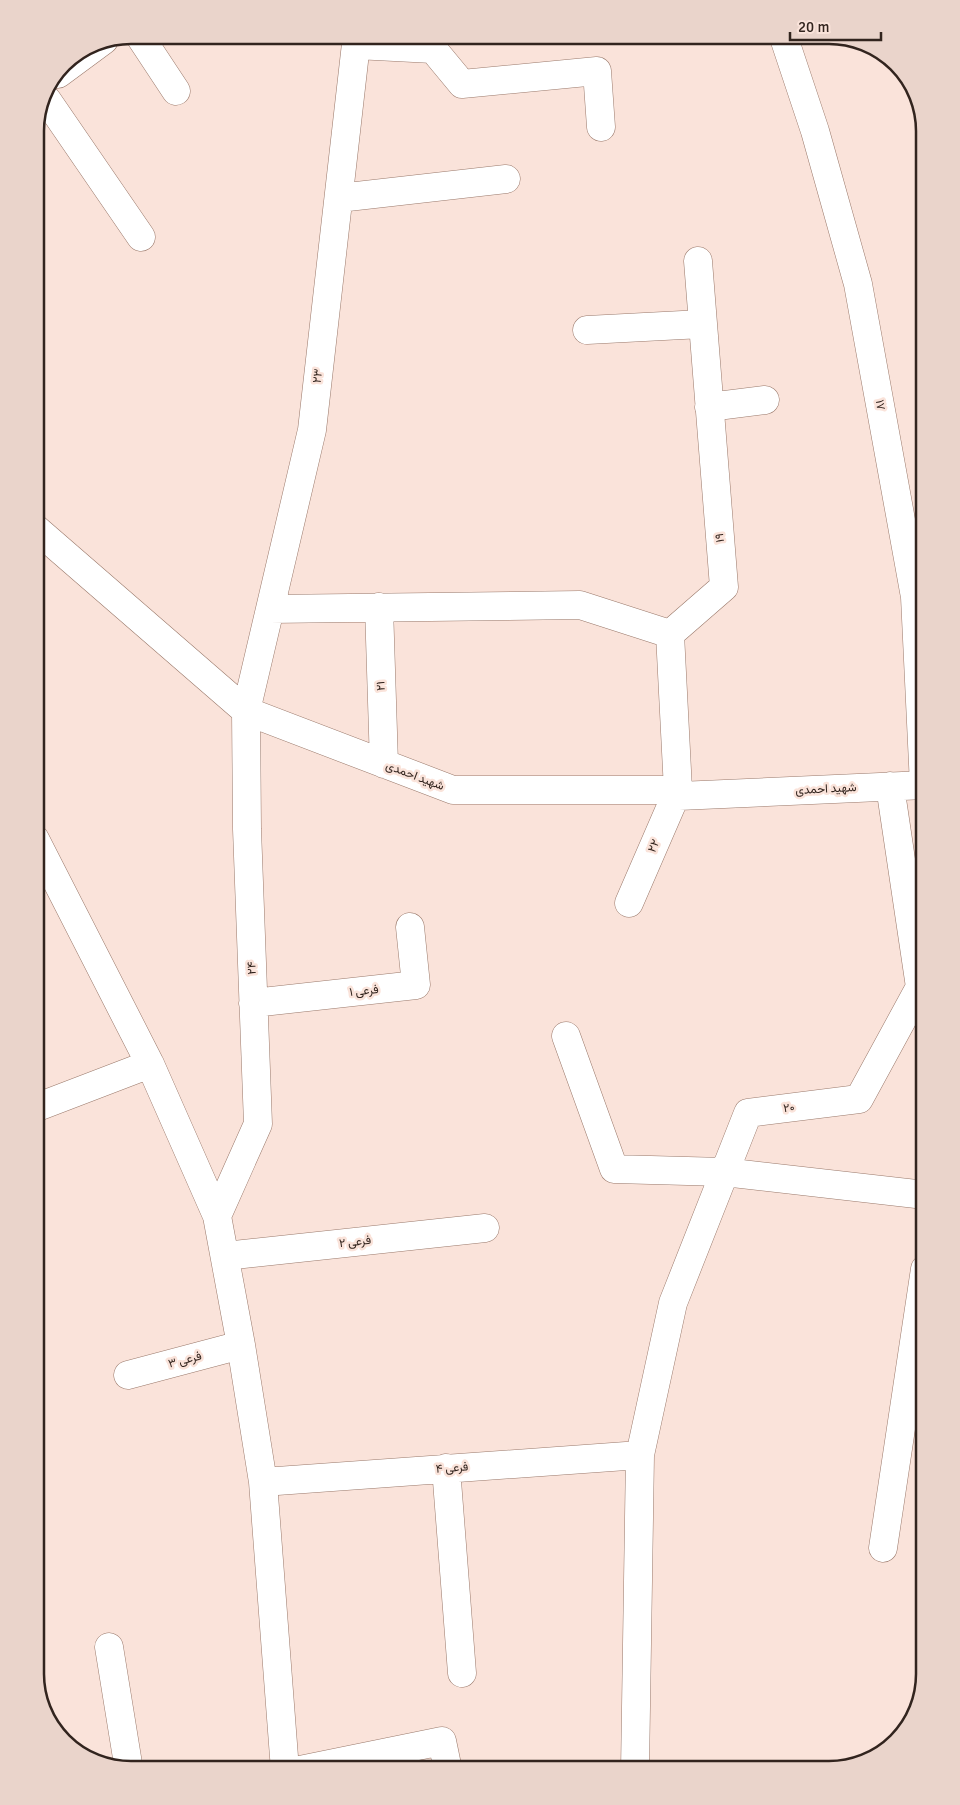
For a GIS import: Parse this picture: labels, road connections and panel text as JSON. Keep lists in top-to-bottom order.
{
  "streets": {
    "street": [
      "۲۳",
      "۱۷",
      "۱۹",
      "۲۱",
      "شهید احمدی",
      "۲۲",
      "۲۴",
      "فرعی ۱",
      "۲۰",
      "فرعی ۲",
      "فرعی ۳",
      "فرعی ۴"
    ]
  },
  "crossings": [
    ["۲۳", "شهید احمدی"],
    ["۲۳", "۲۴"],
    ["۲۱", "شهید احمدی"],
    ["شهید احمدی", "۲۲"],
    ["شهید احمدی", "۲۴"],
    ["شهید احمدی", "۲۰"],
    ["۲۴", "فرعی ۱"],
    ["۲۰", "فرعی ۴"]
  ],
  "scale_bar": "20 m"
}
